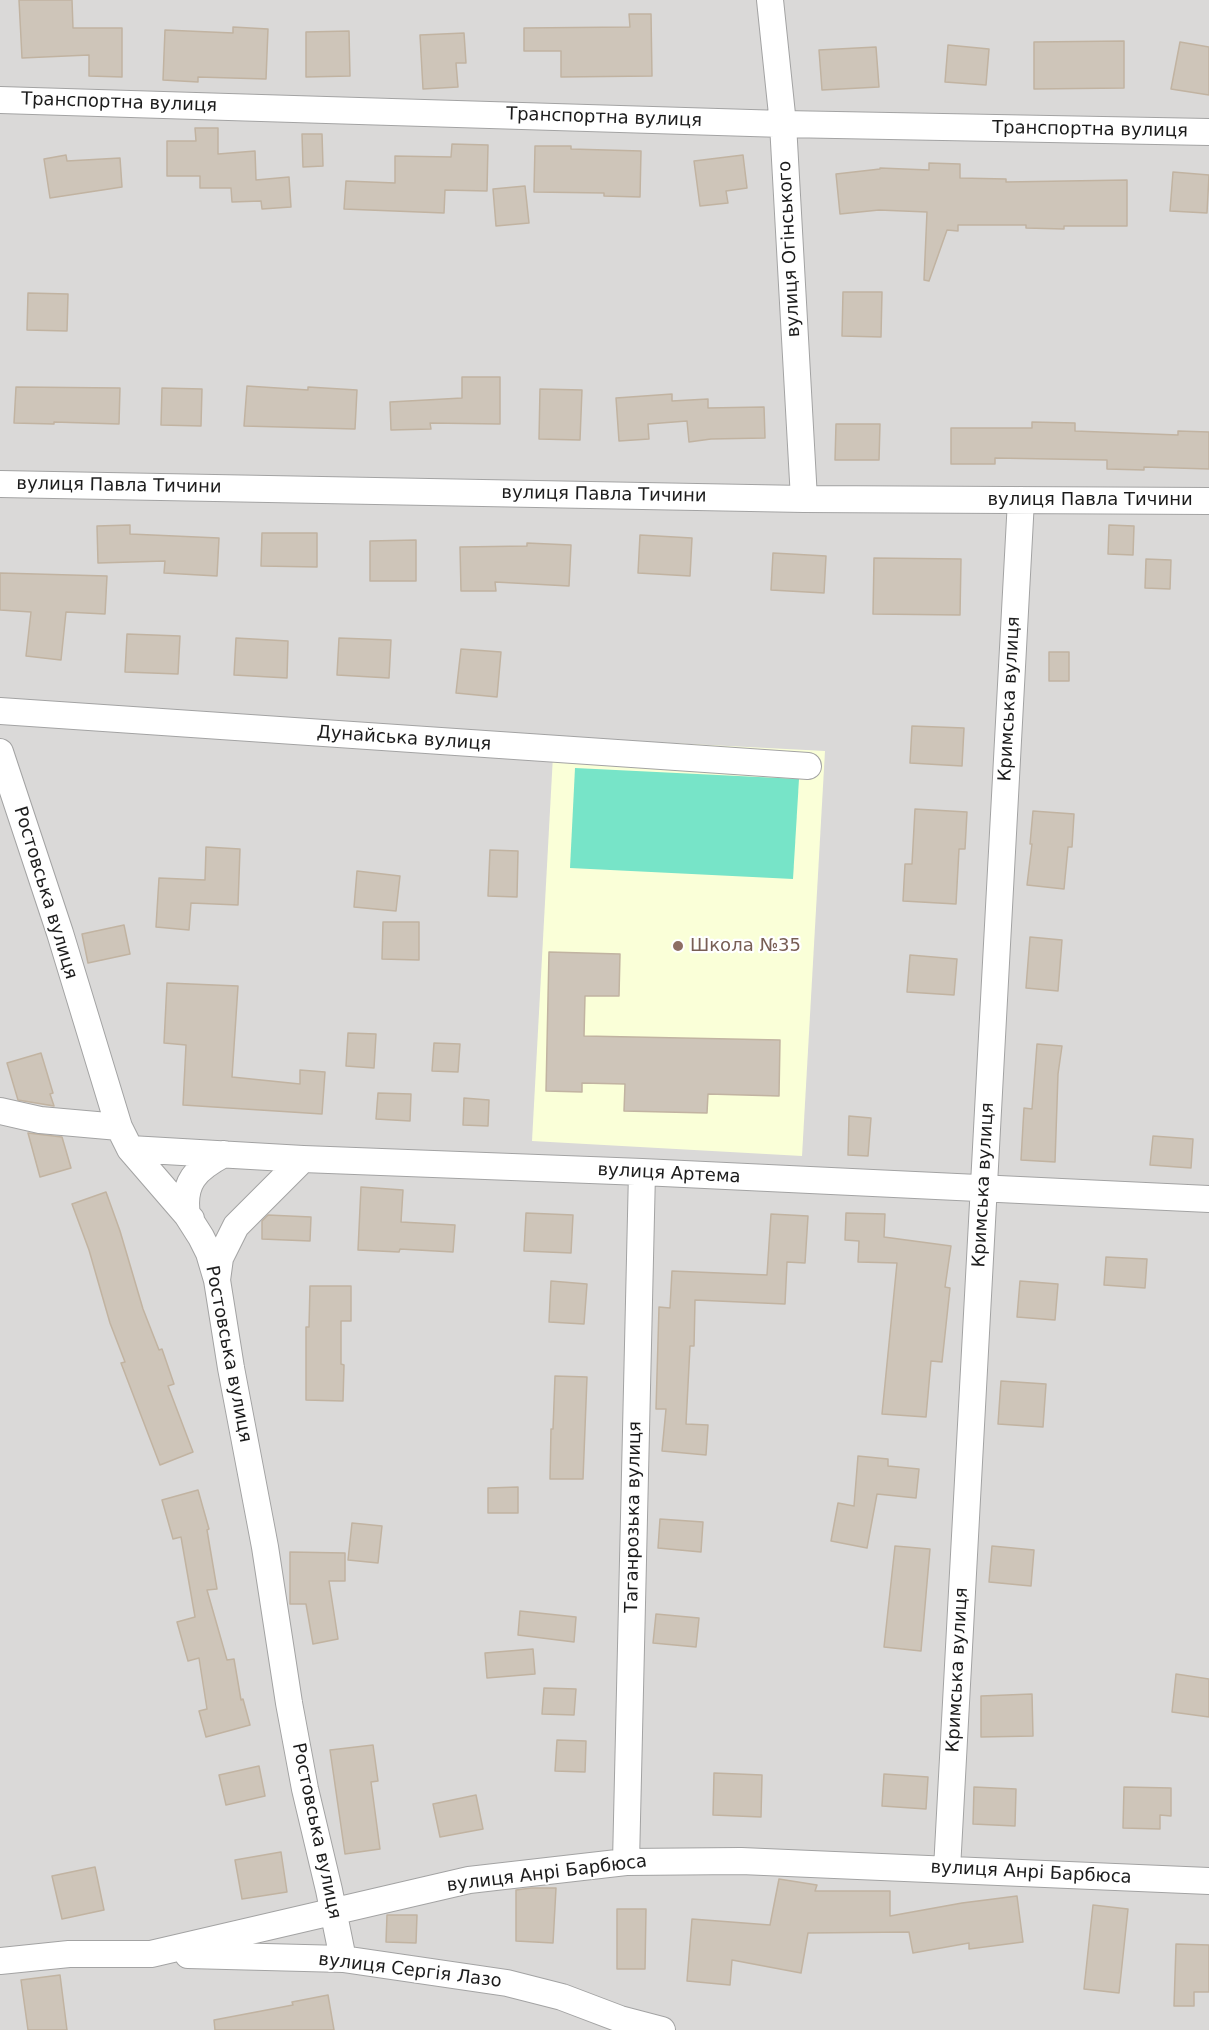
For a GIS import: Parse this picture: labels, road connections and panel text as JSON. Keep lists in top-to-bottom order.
{
  "streets": {
    "street": [
      "Транспортна вулиця",
      "вулиця Огінського",
      "вулиця Павла Тичини",
      "Кримська вулиця",
      "Дунайська вулиця",
      "Ростовська вулиця",
      "вулиця Артема",
      "Таганрозька вулиця",
      "вулиця Анрі Барбюса",
      "вулиця Сергія Лазо"
    ]
  },
  "crossings": [
    ["Транспортна вулиця", "вулиця Огінського"],
    ["вулиця Огінського", "вулиця Павла Тичини"],
    ["вулиця Павла Тичини", "Кримська вулиця"],
    ["Кримська вулиця", "вулиця Артема"],
    ["Кримська вулиця", "вулиця Анрі Барбюса"],
    ["Ростовська вулиця", "вулиця Артема"],
    ["Ростовська вулиця", "вулиця Анрі Барбюса"],
    ["Ростовська вулиця", "вулиця Сергія Лазо"],
    ["вулиця Артема", "Таганрозька вулиця"],
    ["Таганрозька вулиця", "вулиця Анрі Барбюса"],
    ["вулиця Анрі Барбюса", "вулиця Сергія Лазо"]
  ],
  "places": ["Школа №35"]
}
